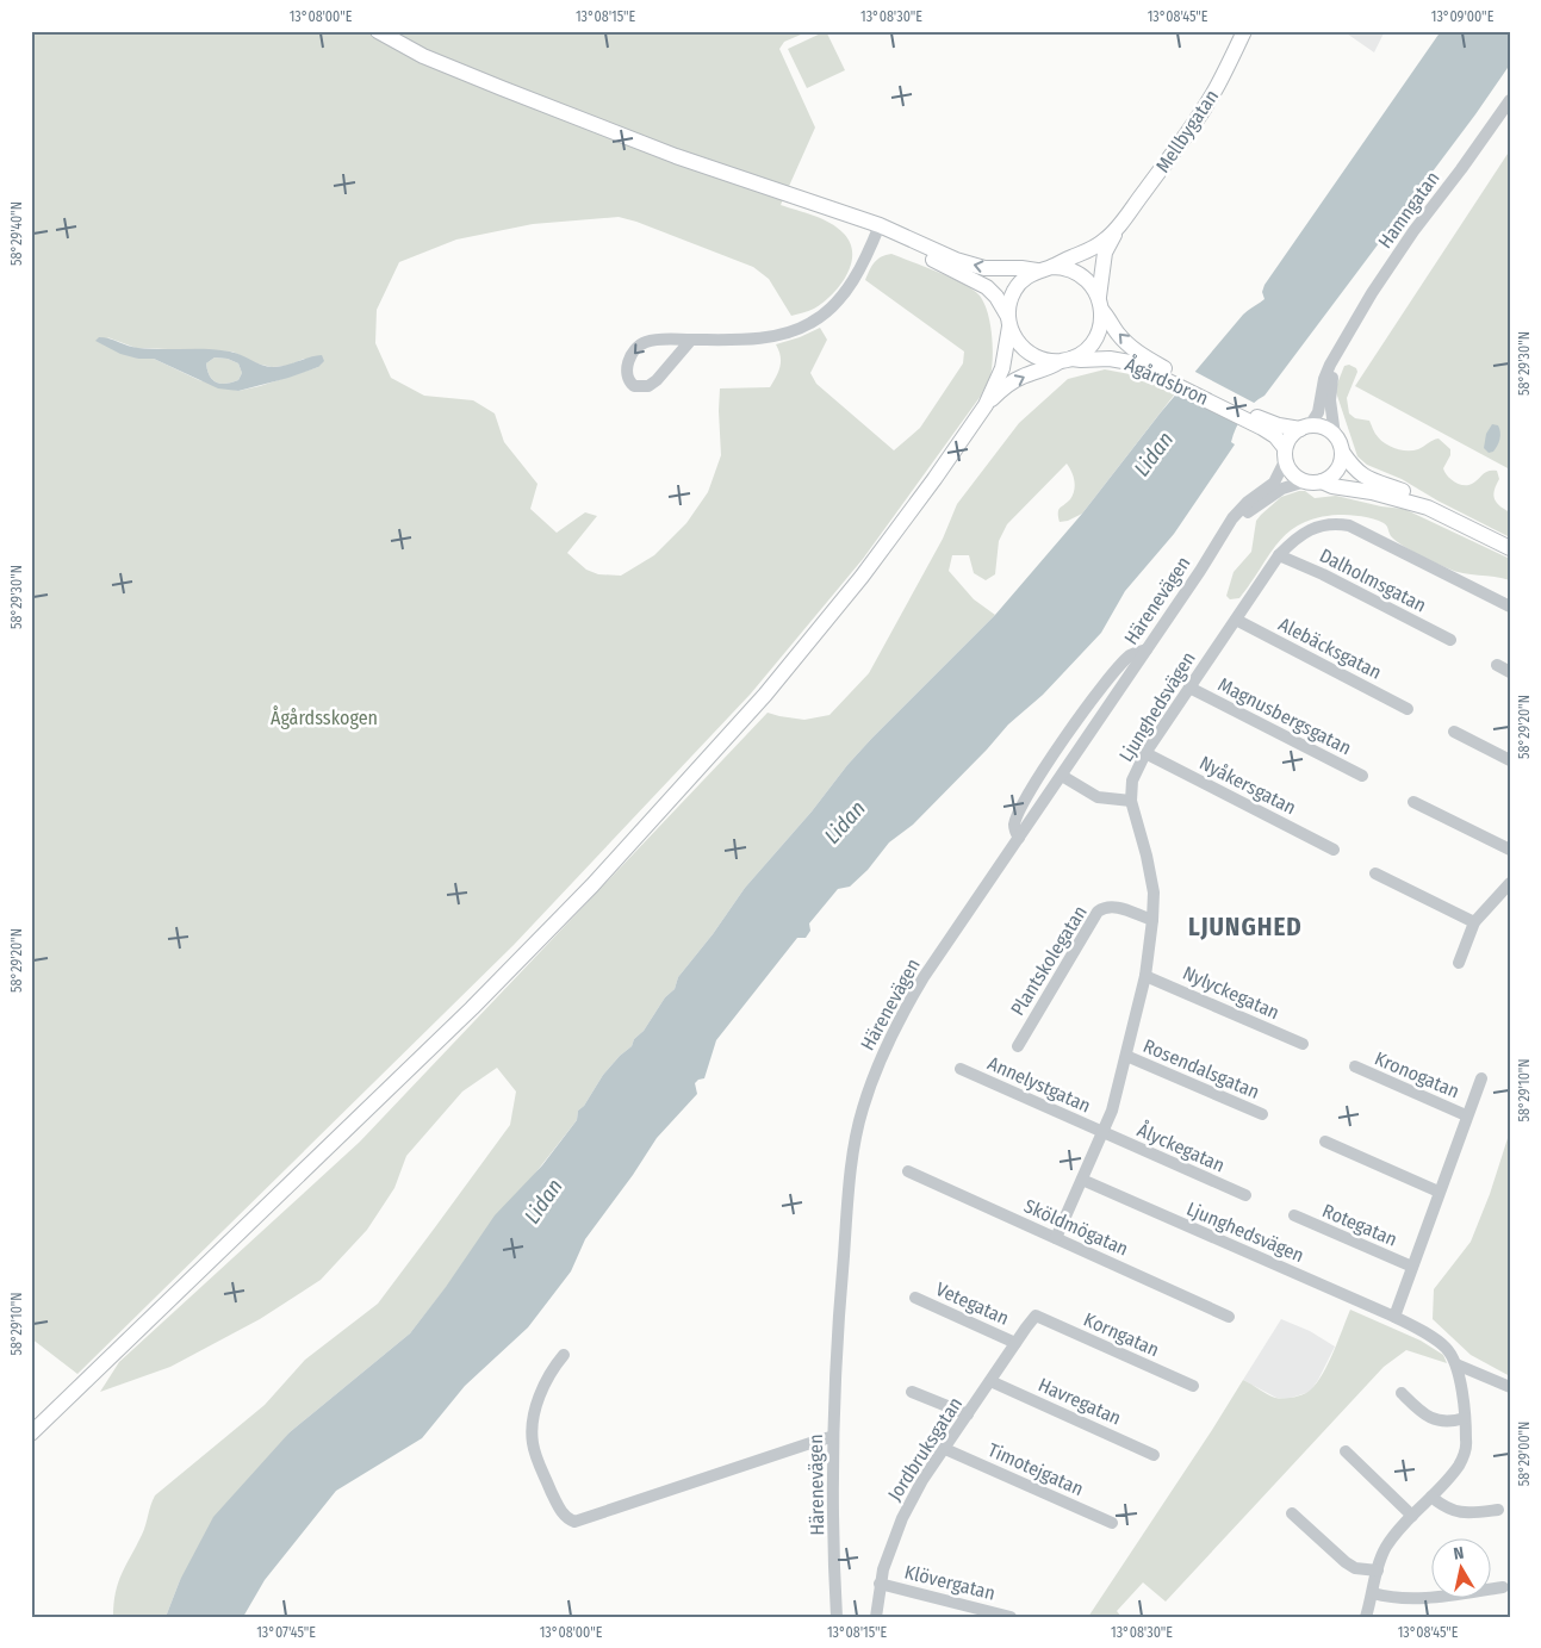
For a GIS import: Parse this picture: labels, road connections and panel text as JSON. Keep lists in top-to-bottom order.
{
  "streets": {
    "main road": ["Mellbygatan", "Ågårdsbron"],
    "street": [
      "Hamngatan",
      "Dalholmsgatan",
      "Härenevägen",
      "Alebäcksgatan",
      "Ljunghedsvägen",
      "Magnusbergsgatan",
      "Nyåkersgatan",
      "Plantskolegatan",
      "Nylyckegatan",
      "Rosendalsgatan",
      "Kronogatan",
      "Annelystgatan",
      "Ålyckegatan",
      "Rotegatan",
      "Sköldmögatan",
      "Vetegatan",
      "Korngatan",
      "Havregatan",
      "Jordbruksgatan",
      "Timotejgatan",
      "Klövergatan"
    ]
  },
  "crossings": [
    ["Mellbygatan", "Ågårdsbron"],
    ["Ågårdsbron", "Härenevägen"],
    ["Dalholmsgatan", "Ljunghedsvägen"],
    ["Alebäcksgatan", "Ljunghedsvägen"],
    ["Ljunghedsvägen", "Magnusbergsgatan"],
    ["Ljunghedsvägen", "Nyåkersgatan"],
    ["Ljunghedsvägen", "Plantskolegatan"],
    ["Ljunghedsvägen", "Nylyckegatan"],
    ["Ljunghedsvägen", "Rosendalsgatan"],
    ["Ljunghedsvägen", "Annelystgatan"],
    ["Ljunghedsvägen", "Ålyckegatan"],
    ["Ljunghedsvägen", "Sköldmögatan"],
    ["Annelystgatan", "Ålyckegatan"],
    ["Vetegatan", "Jordbruksgatan"],
    ["Korngatan", "Jordbruksgatan"],
    ["Havregatan", "Jordbruksgatan"],
    ["Jordbruksgatan", "Timotejgatan"],
    ["Jordbruksgatan", "Klövergatan"]
  ],
  "districts": ["LJUNGHED"],
  "water": ["Lidan"],
  "parks": ["Ågårdsskogen"],
  "north": "top",
  "coordinates": [
    "13°08'00\"E",
    "13°08'15\"E",
    "13°08'30\"E",
    "13°08'45\"E",
    "13°09'00\"E",
    "58°29'40\"N",
    "58°29'30\"N",
    "58°29'20\"N",
    "58°29'10\"N",
    "58°29'00\"N",
    "13°07'45\"E"
  ]
}
